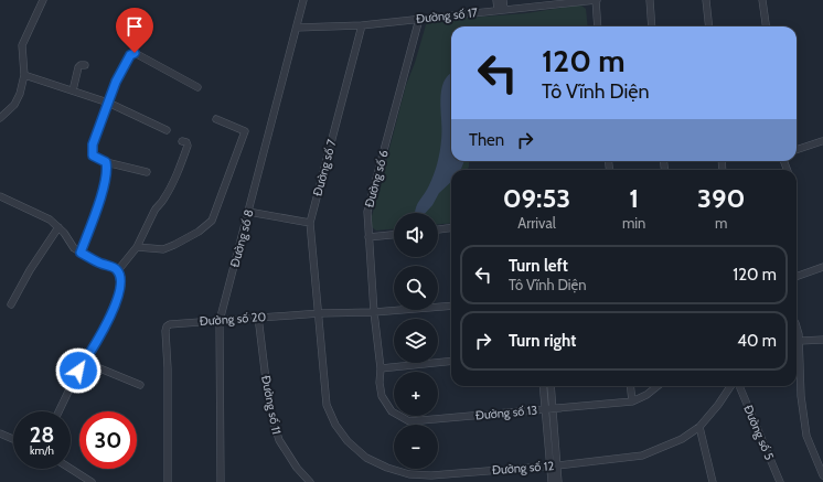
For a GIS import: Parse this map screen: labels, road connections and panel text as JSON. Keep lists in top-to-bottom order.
{
  "streets": {
    "street": [
      "Đường số 17",
      "Đường số 7",
      "Đường số 6",
      "Đường số 8",
      "Đường số 20",
      "Đường số 11",
      "Đường số 13",
      "Đường số 5",
      "Đường số 12"
    ]
  },
  "crossings": [
    ["Đường số 17", "Đường số 7"],
    ["Đường số 17", "Đường số 6"],
    ["Đường số 17", "Đường số 8"],
    ["Đường số 7", "Đường số 20"],
    ["Đường số 7", "Đường số 12"],
    ["Đường số 6", "Đường số 20"],
    ["Đường số 6", "Đường số 13"],
    ["Đường số 8", "Đường số 20"],
    ["Đường số 20", "Đường số 11"],
    ["Đường số 20", "Đường số 12"]
  ],
  "page": {
    "turn": ["120 m", "Tô Vĩnh Diện"],
    "then": "Then",
    "eta": [
      "09:53",
      "Arrival",
      "1",
      "min",
      "390",
      "m"
    ],
    "map_buttons": ["+", "−"],
    "list": [
      {
        "name": "Turn left",
        "note": "Tô Vĩnh Diện",
        "value": "120 m"
      },
      {
        "name": "Turn right",
        "value": "40 m"
      }
    ],
    "speed": "28 km/h",
    "limit": "30"
  }
}
